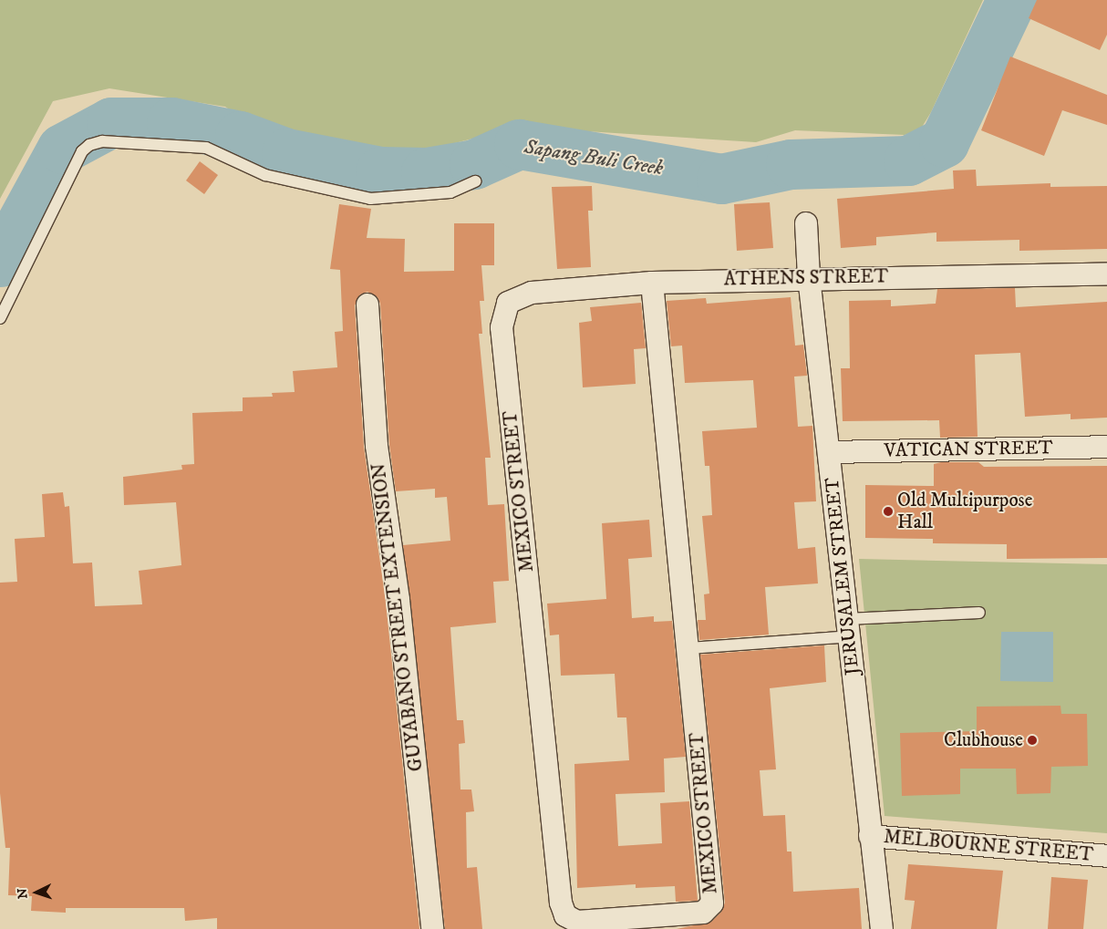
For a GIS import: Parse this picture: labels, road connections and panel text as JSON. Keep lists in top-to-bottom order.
{
  "streets": {
    "street": [
      "ATHENS STREET",
      "VATICAN STREET",
      "MEXICO STREET",
      "JERUSALEM STREET",
      "GUYABANO STREET EXTENSION",
      "MELBOURNE STREET"
    ]
  },
  "crossings": [
    ["ATHENS STREET", "MEXICO STREET"],
    ["ATHENS STREET", "JERUSALEM STREET"],
    ["VATICAN STREET", "JERUSALEM STREET"],
    ["JERUSALEM STREET", "MELBOURNE STREET"]
  ],
  "water": ["Sapang Buli Creek"],
  "places": ["Old Multipurpose Hall", "Clubhouse"],
  "north": "left"
}
